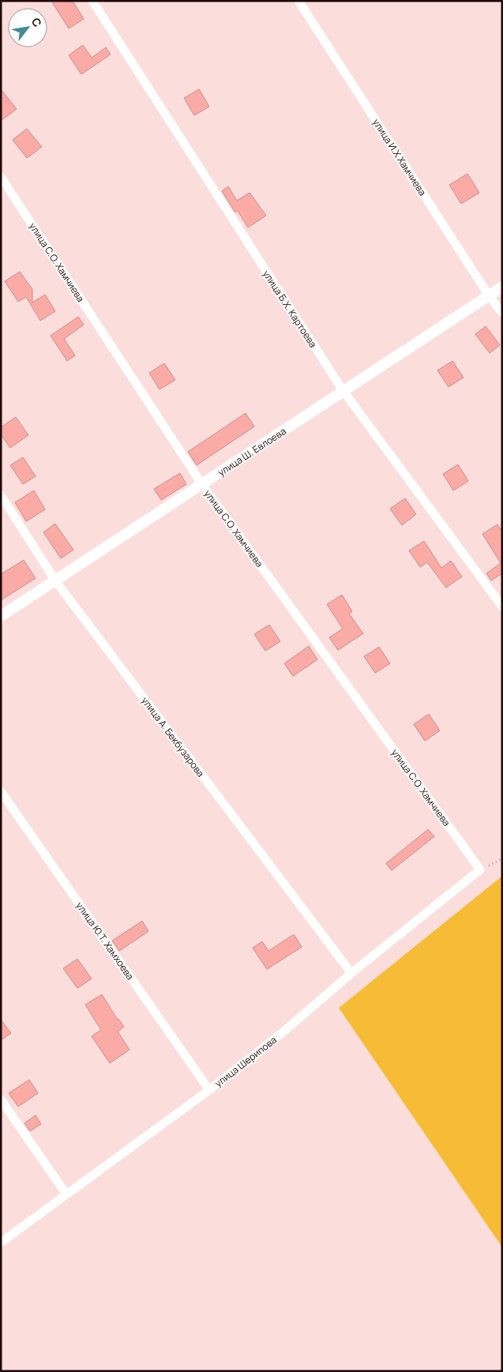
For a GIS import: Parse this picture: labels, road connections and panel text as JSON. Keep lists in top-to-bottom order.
{
  "streets": {
    "street": [
      "улица И.Х Хамчиева",
      "улица С.О. Хамчиева",
      "улица Б.Х. Картоева",
      "улица Ш. Евлоева",
      "улица А. Бекбузарова",
      "улица Ю.Т. Хамхоева",
      "улица Шерипова"
    ]
  },
  "crossings": [
    ["улица И.Х Хамчиева", "улица Ш. Евлоева"],
    ["улица С.О. Хамчиева", "улица Ш. Евлоева"],
    ["улица С.О. Хамчиева", "улица Шерипова"],
    ["улица Б.Х. Картоева", "улица Ш. Евлоева"],
    ["улица Ш. Евлоева", "улица А. Бекбузарова"],
    ["улица А. Бекбузарова", "улица Шерипова"],
    ["улица Ю.Т. Хамхоева", "улица Шерипова"]
  ],
  "north": "top right"
}
